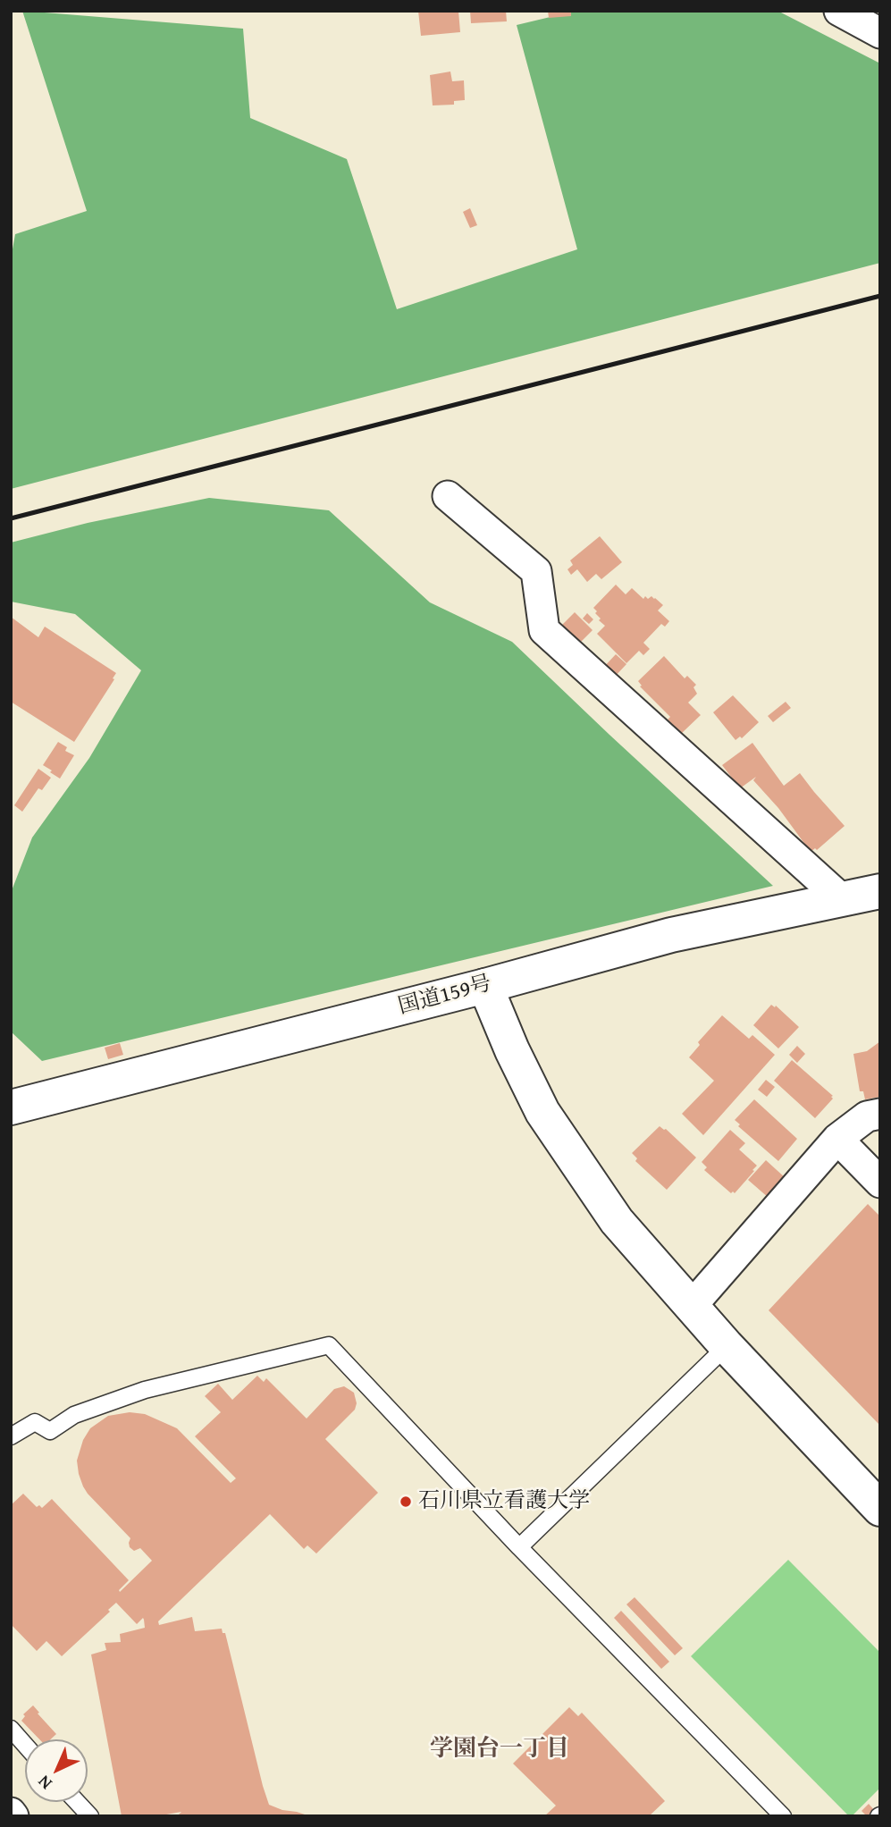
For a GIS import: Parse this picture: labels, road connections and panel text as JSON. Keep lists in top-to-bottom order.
{
  "streets": {
    "main road": ["国道159号"]
  },
  "districts": ["学園台一丁目"],
  "places": ["石川県立看護大学"],
  "north": "bottom left"
}
